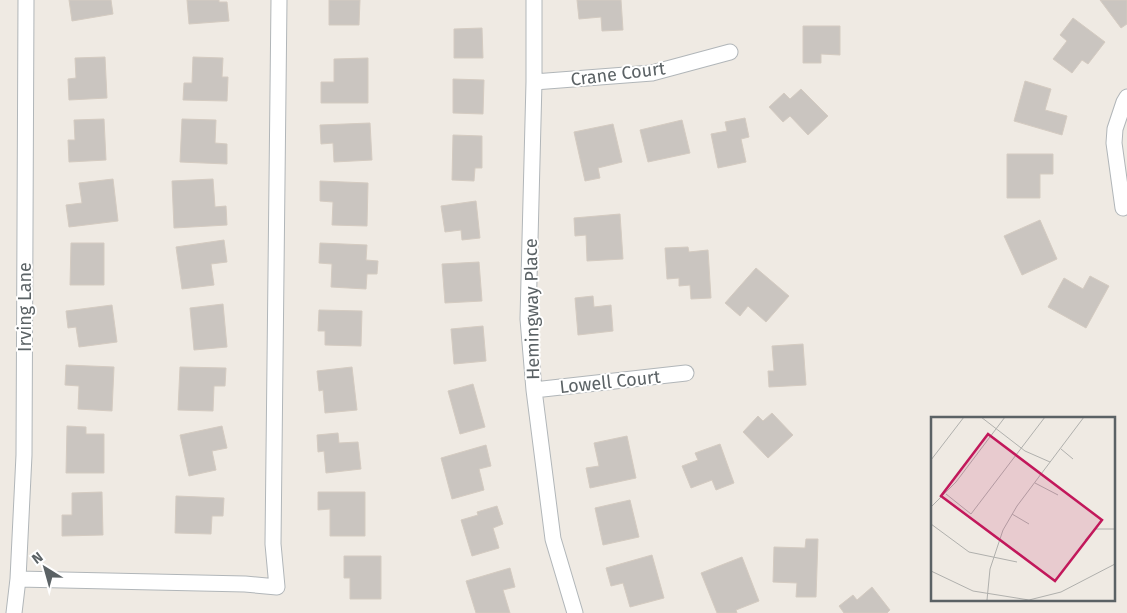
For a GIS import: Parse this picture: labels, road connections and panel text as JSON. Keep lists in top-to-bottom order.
{
  "streets": {
    "street": [
      "Crane Court",
      "Irving Lane",
      "Hemingway Place",
      "Lowell Court"
    ]
  },
  "crossings": [
    ["Crane Court", "Hemingway Place"],
    ["Hemingway Place", "Lowell Court"]
  ],
  "north": "top left"
}
